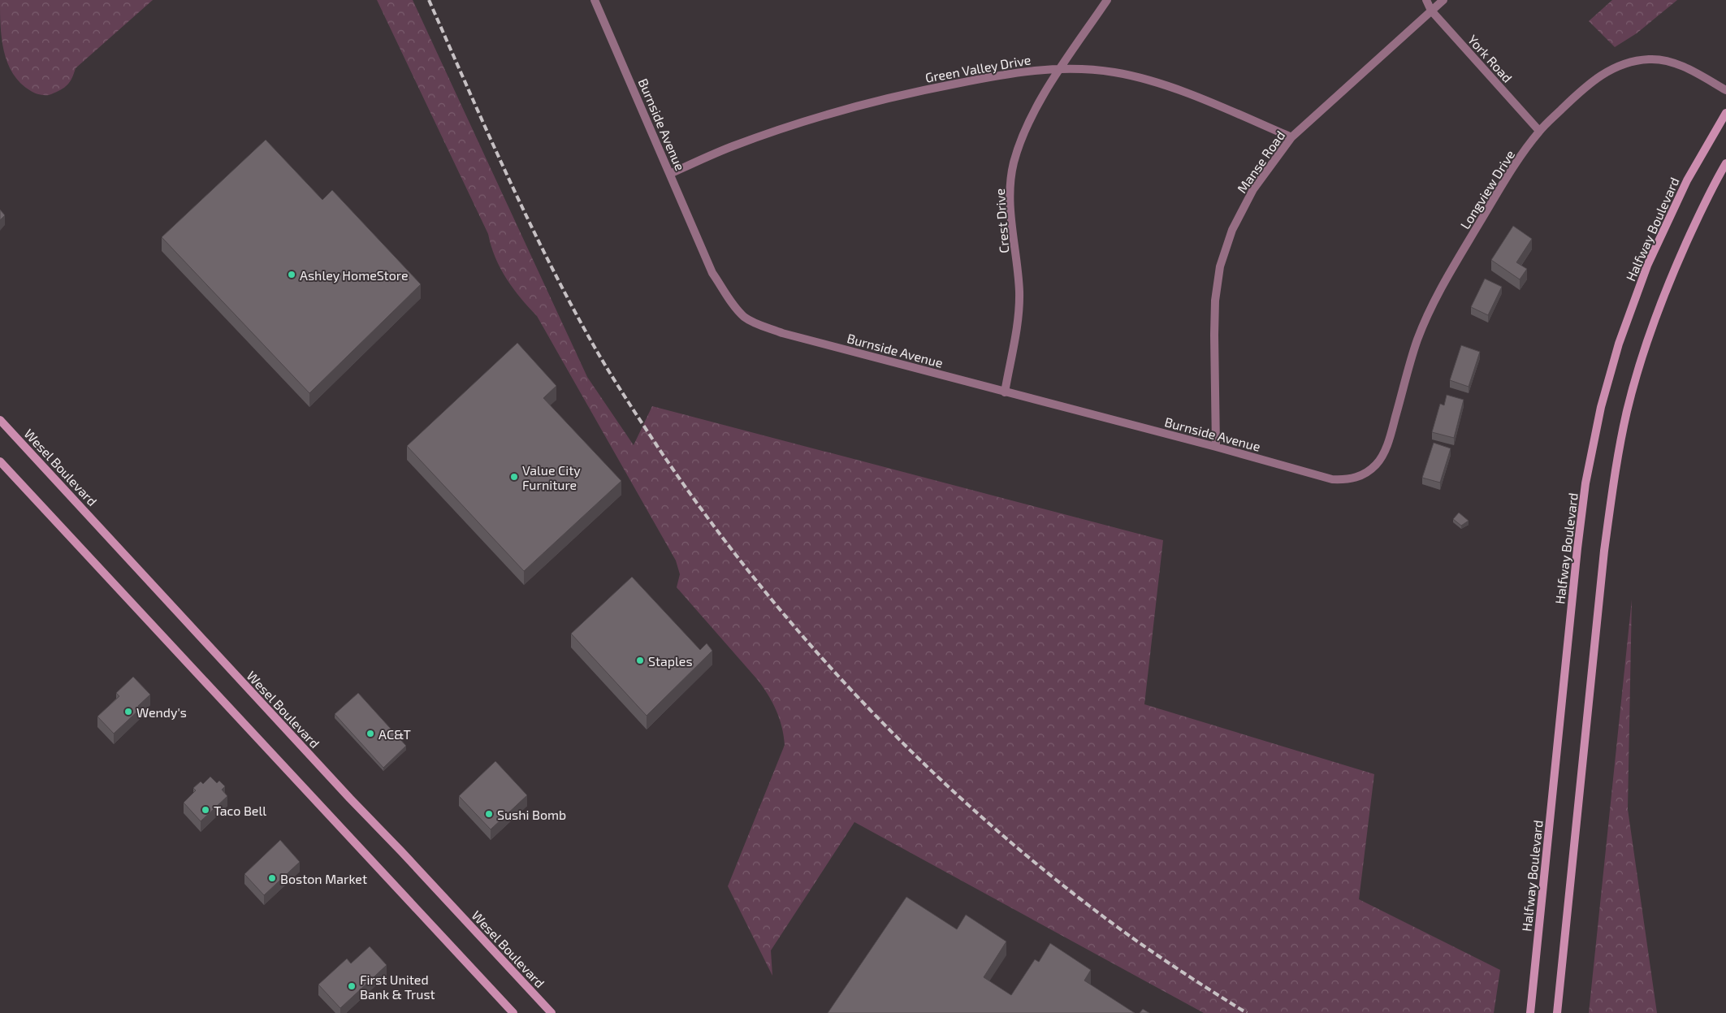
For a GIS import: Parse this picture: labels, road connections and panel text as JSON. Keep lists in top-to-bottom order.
{
  "streets": {
    "main road": ["Halfway Boulevard", "Wesel Boulevard"],
    "street": [
      "York Road",
      "Green Valley Drive",
      "Burnside Avenue",
      "Manse Road",
      "Longview Drive",
      "Crest Drive"
    ]
  },
  "crossings": [
    ["York Road", "Manse Road"],
    ["York Road", "Longview Drive"],
    ["Green Valley Drive", "Burnside Avenue"],
    ["Green Valley Drive", "Manse Road"],
    ["Green Valley Drive", "Crest Drive"],
    ["Burnside Avenue", "Manse Road"],
    ["Burnside Avenue", "Longview Drive"],
    ["Burnside Avenue", "Crest Drive"]
  ],
  "places": [
    "Ashley HomeStore",
    "Value City Furniture",
    "Staples",
    "Wendy's",
    "AC&T",
    "Taco Bell",
    "Sushi Bomb",
    "Boston Market",
    "First United Bank & Trust"
  ]
}
